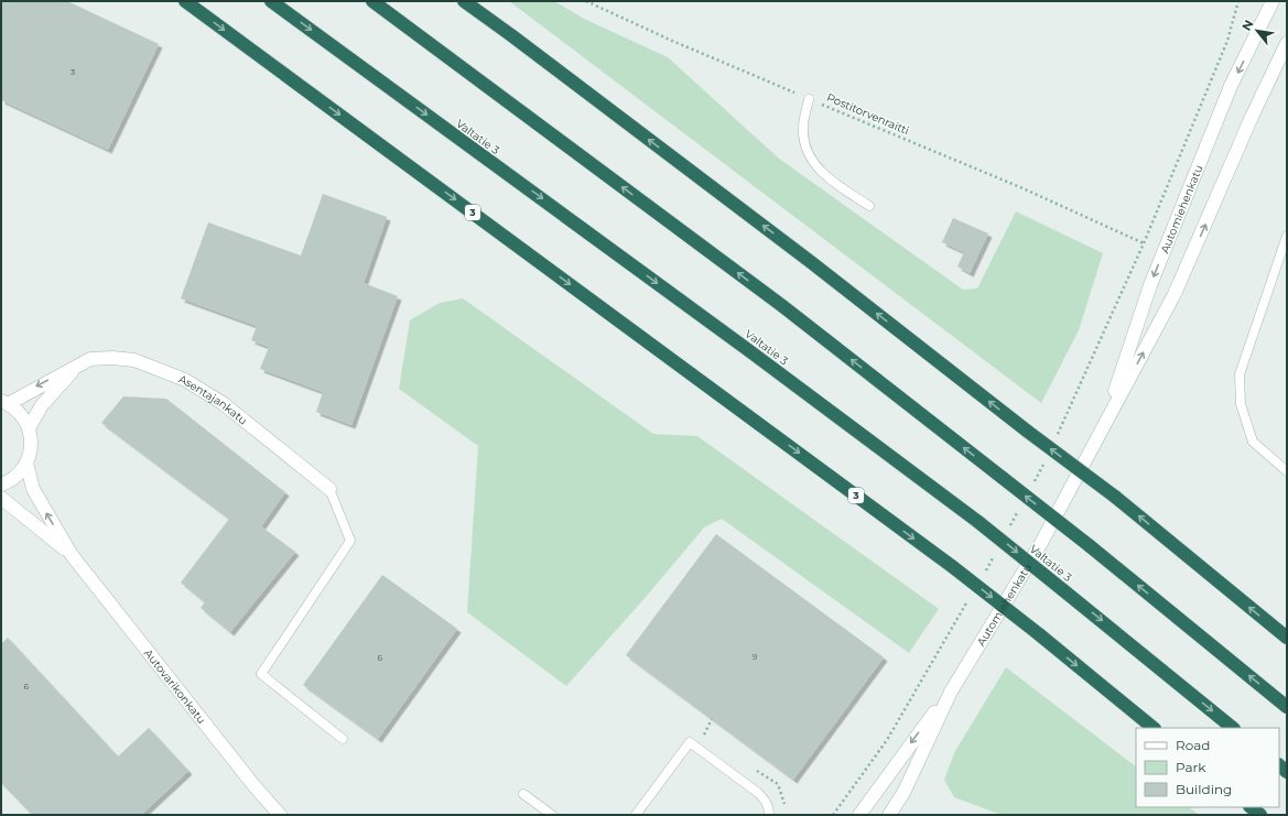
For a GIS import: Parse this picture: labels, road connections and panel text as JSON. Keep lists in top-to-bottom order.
{
  "streets": {
    "highway": ["Valtatie 3", "3"],
    "main road": ["Automiehenkatu", "Asentajankatu", "Autovarikonkatu"],
    "path": ["Postitorvenraitti"]
  },
  "house_numbers": [
    "3",
    "9",
    "6",
    "6"
  ],
  "legend": ["Road", "Park", "Building"],
  "north": "top left"
}
